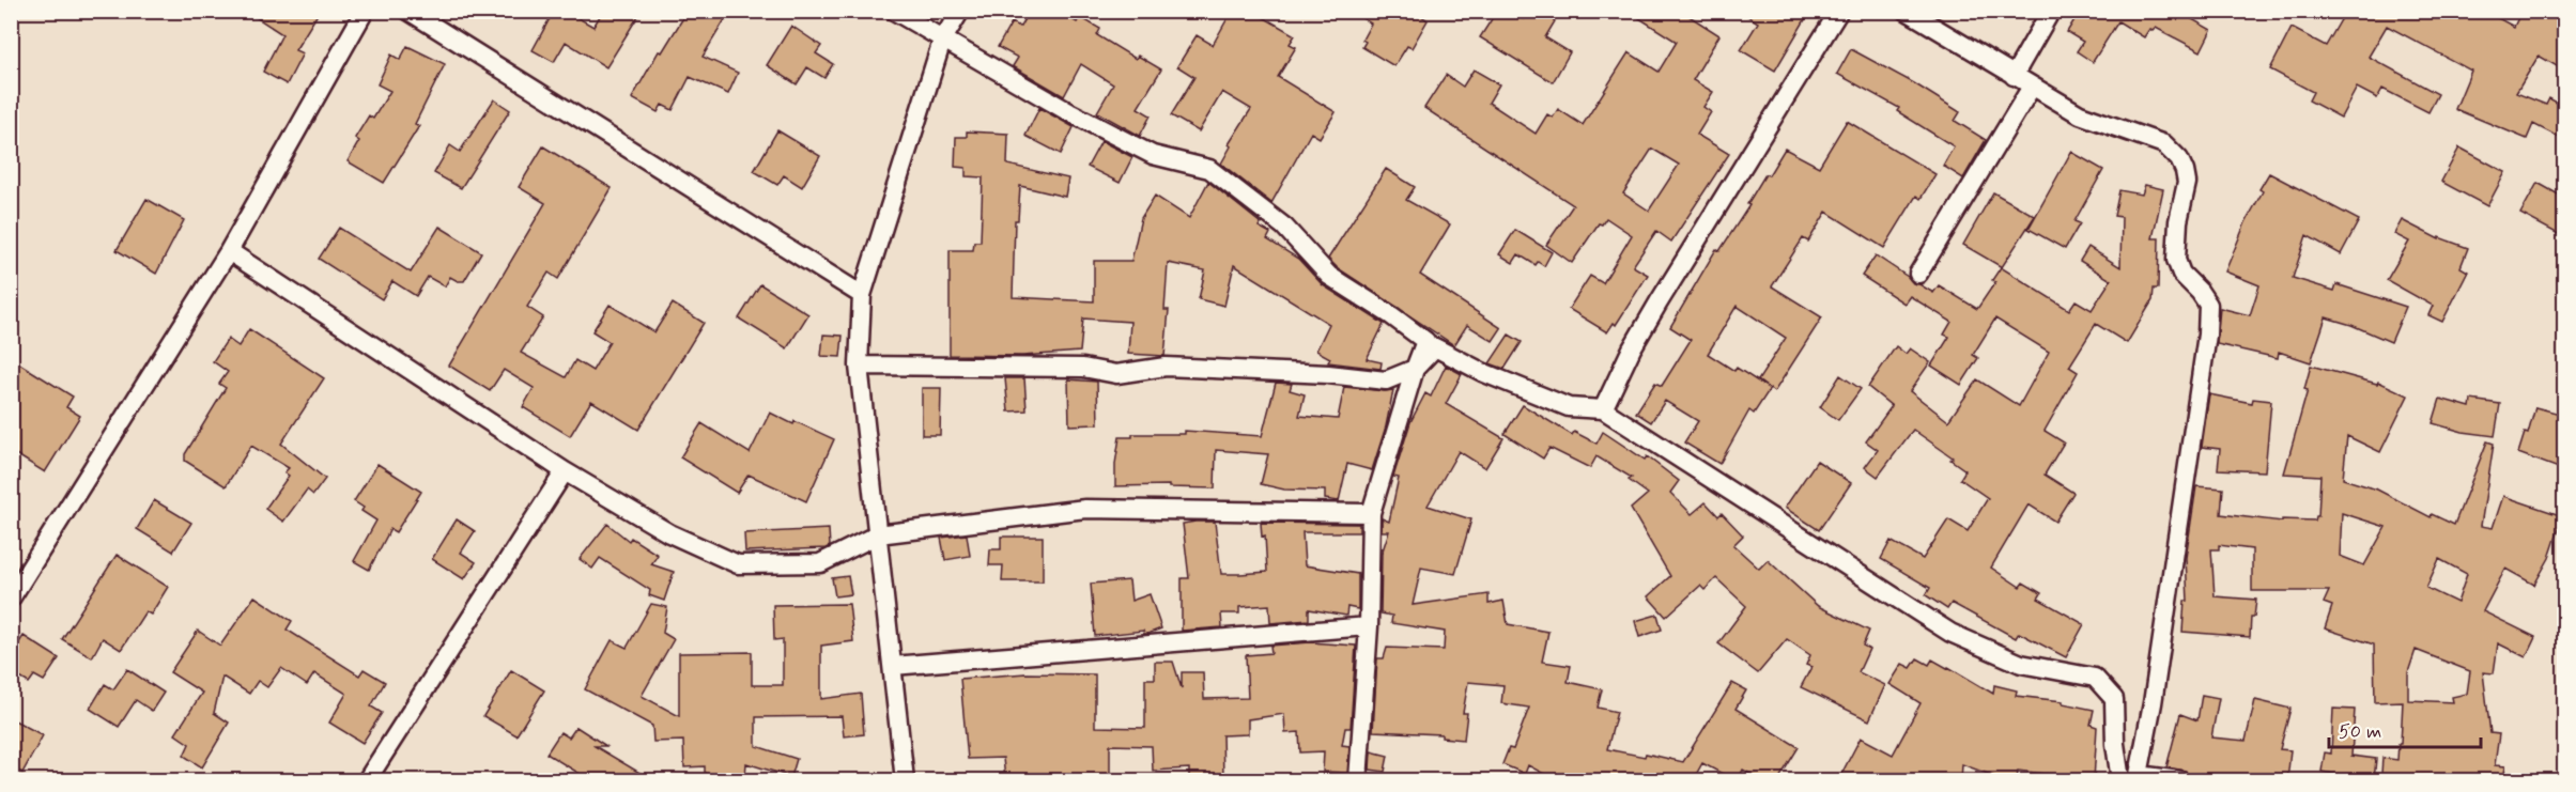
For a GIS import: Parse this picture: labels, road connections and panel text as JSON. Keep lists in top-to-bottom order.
{
  "scale_bar": "50 m"
}
